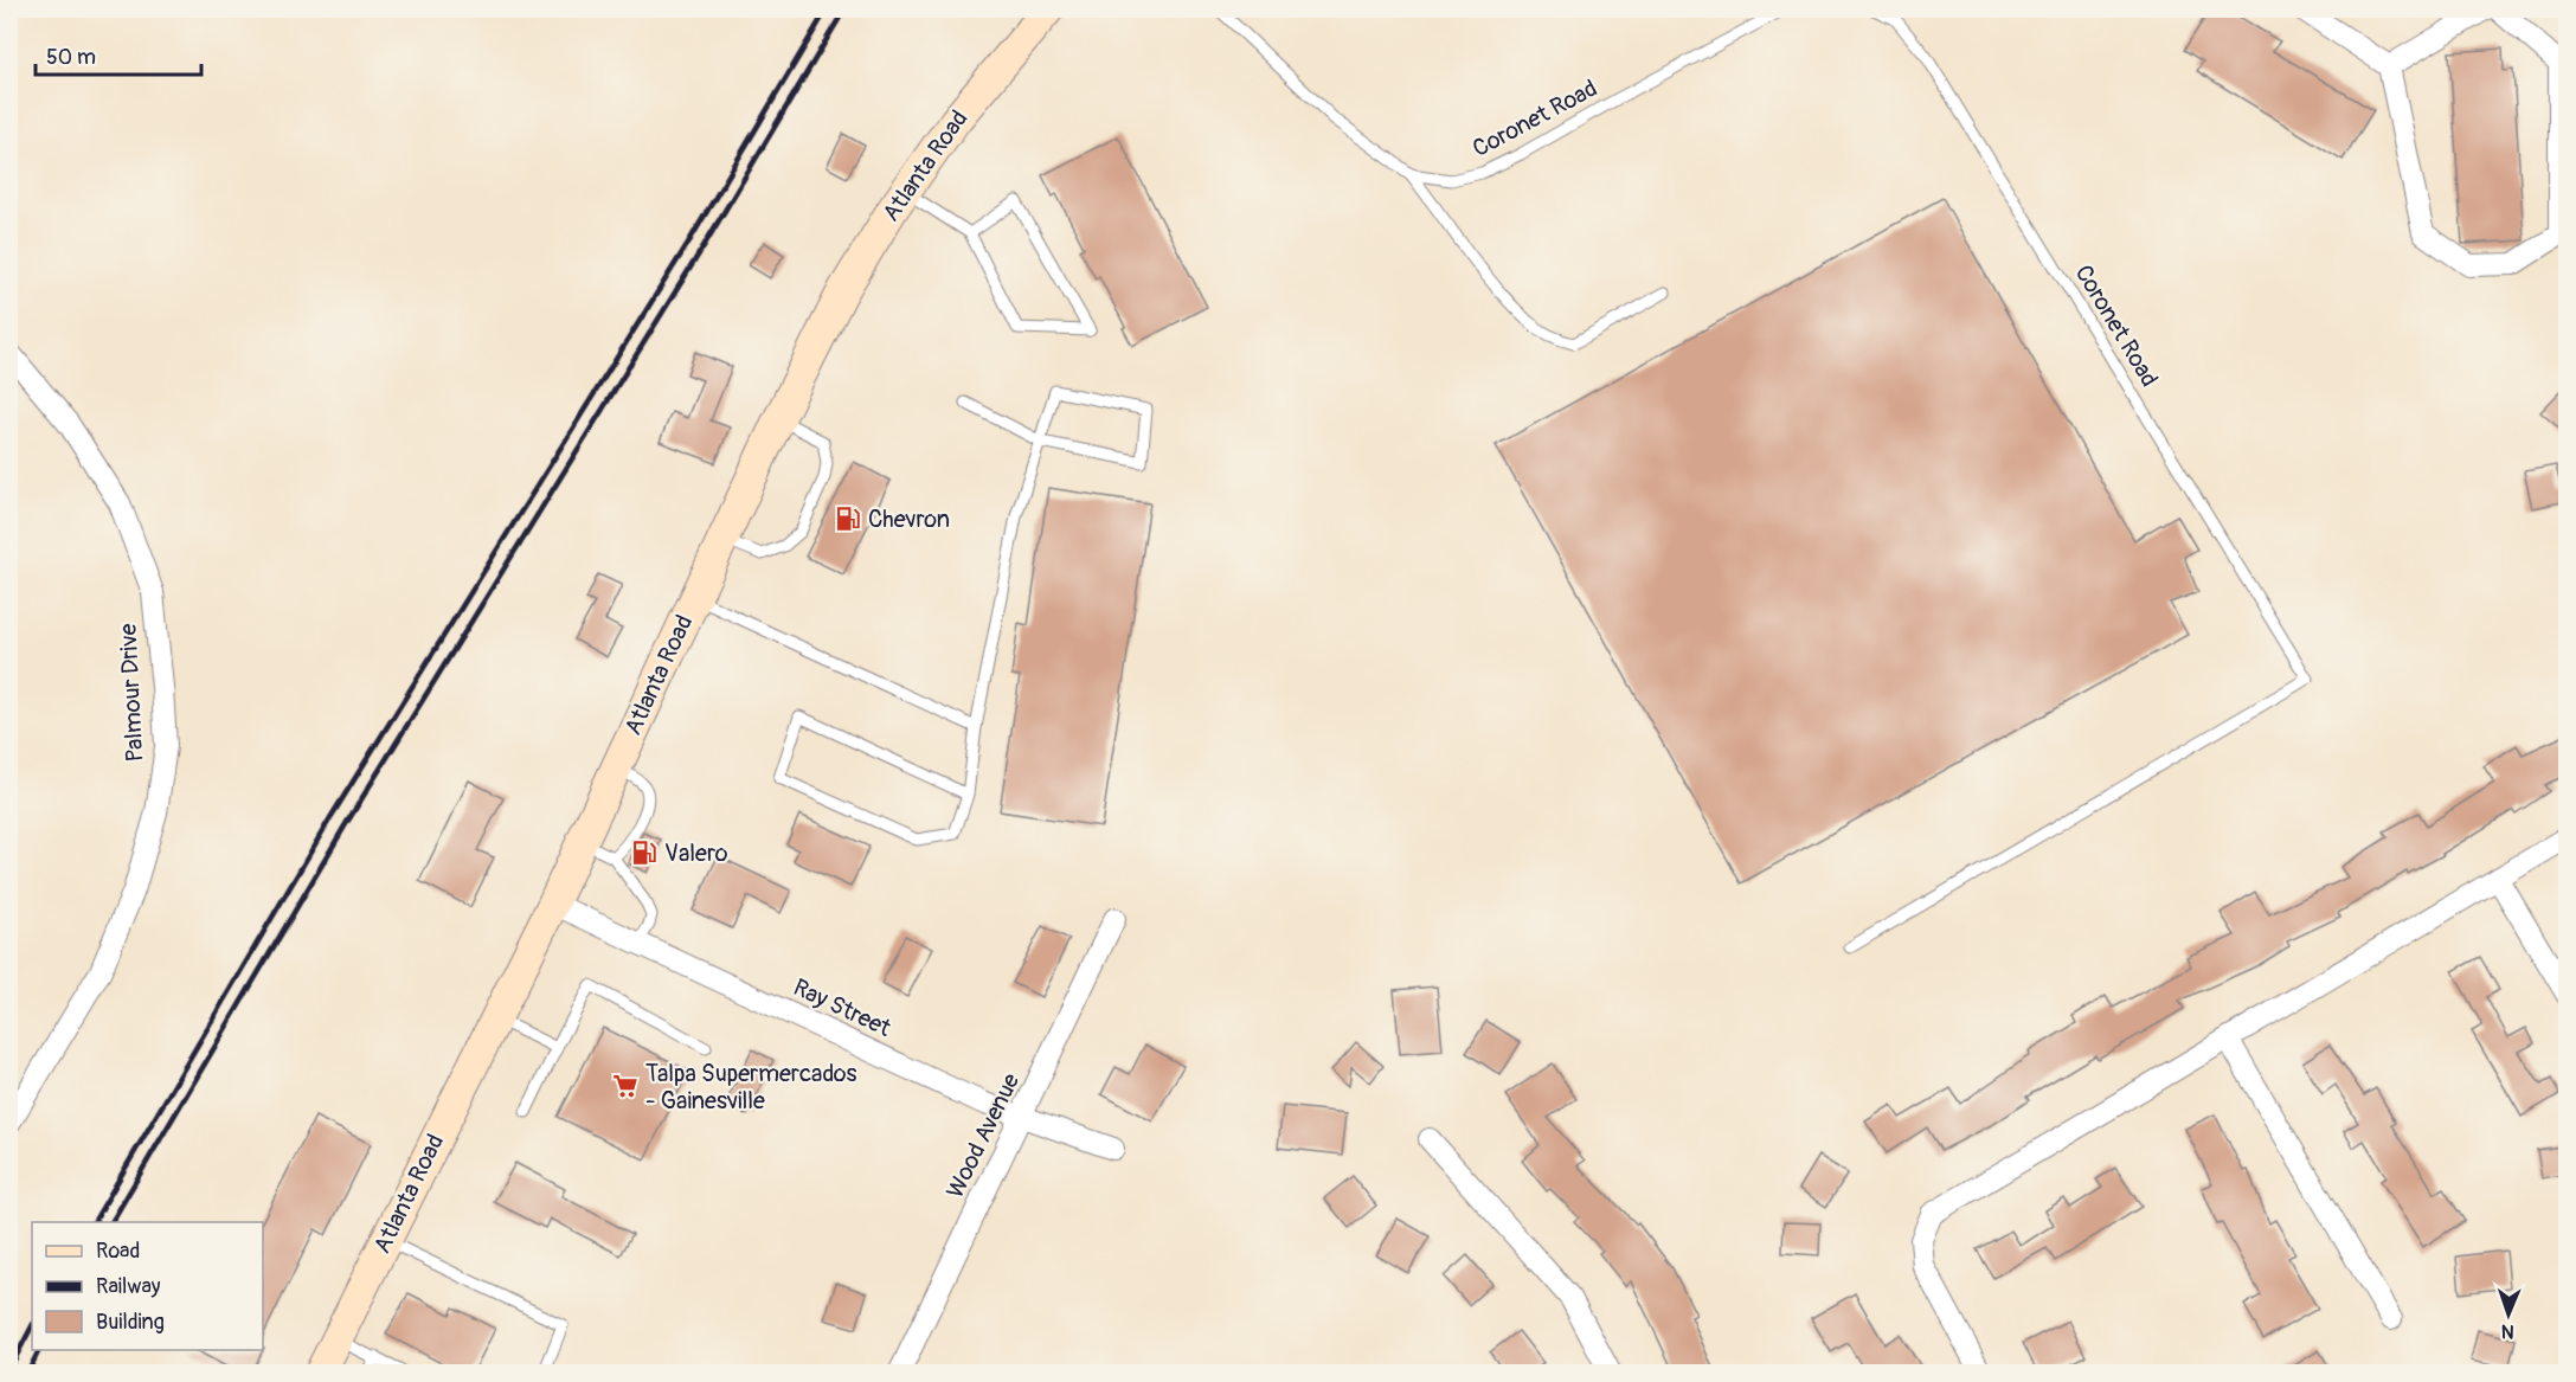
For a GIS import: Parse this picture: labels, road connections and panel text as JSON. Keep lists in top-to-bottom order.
{
  "streets": {
    "main road": ["Atlanta Road"],
    "street": ["Palmour Drive", "Ray Street", "Wood Avenue"],
    "lane": ["Coronet Road"]
  },
  "crossings": [
    ["Atlanta Road", "Ray Street"],
    ["Ray Street", "Wood Avenue"]
  ],
  "places": {
    "fuel station": ["Chevron", "Valero"],
    "supermarket": ["Talpa Supermercados - Gainesville"]
  },
  "legend": ["Road", "Railway", "Building"],
  "scale_bar": "50 m",
  "north": "bottom"
}
